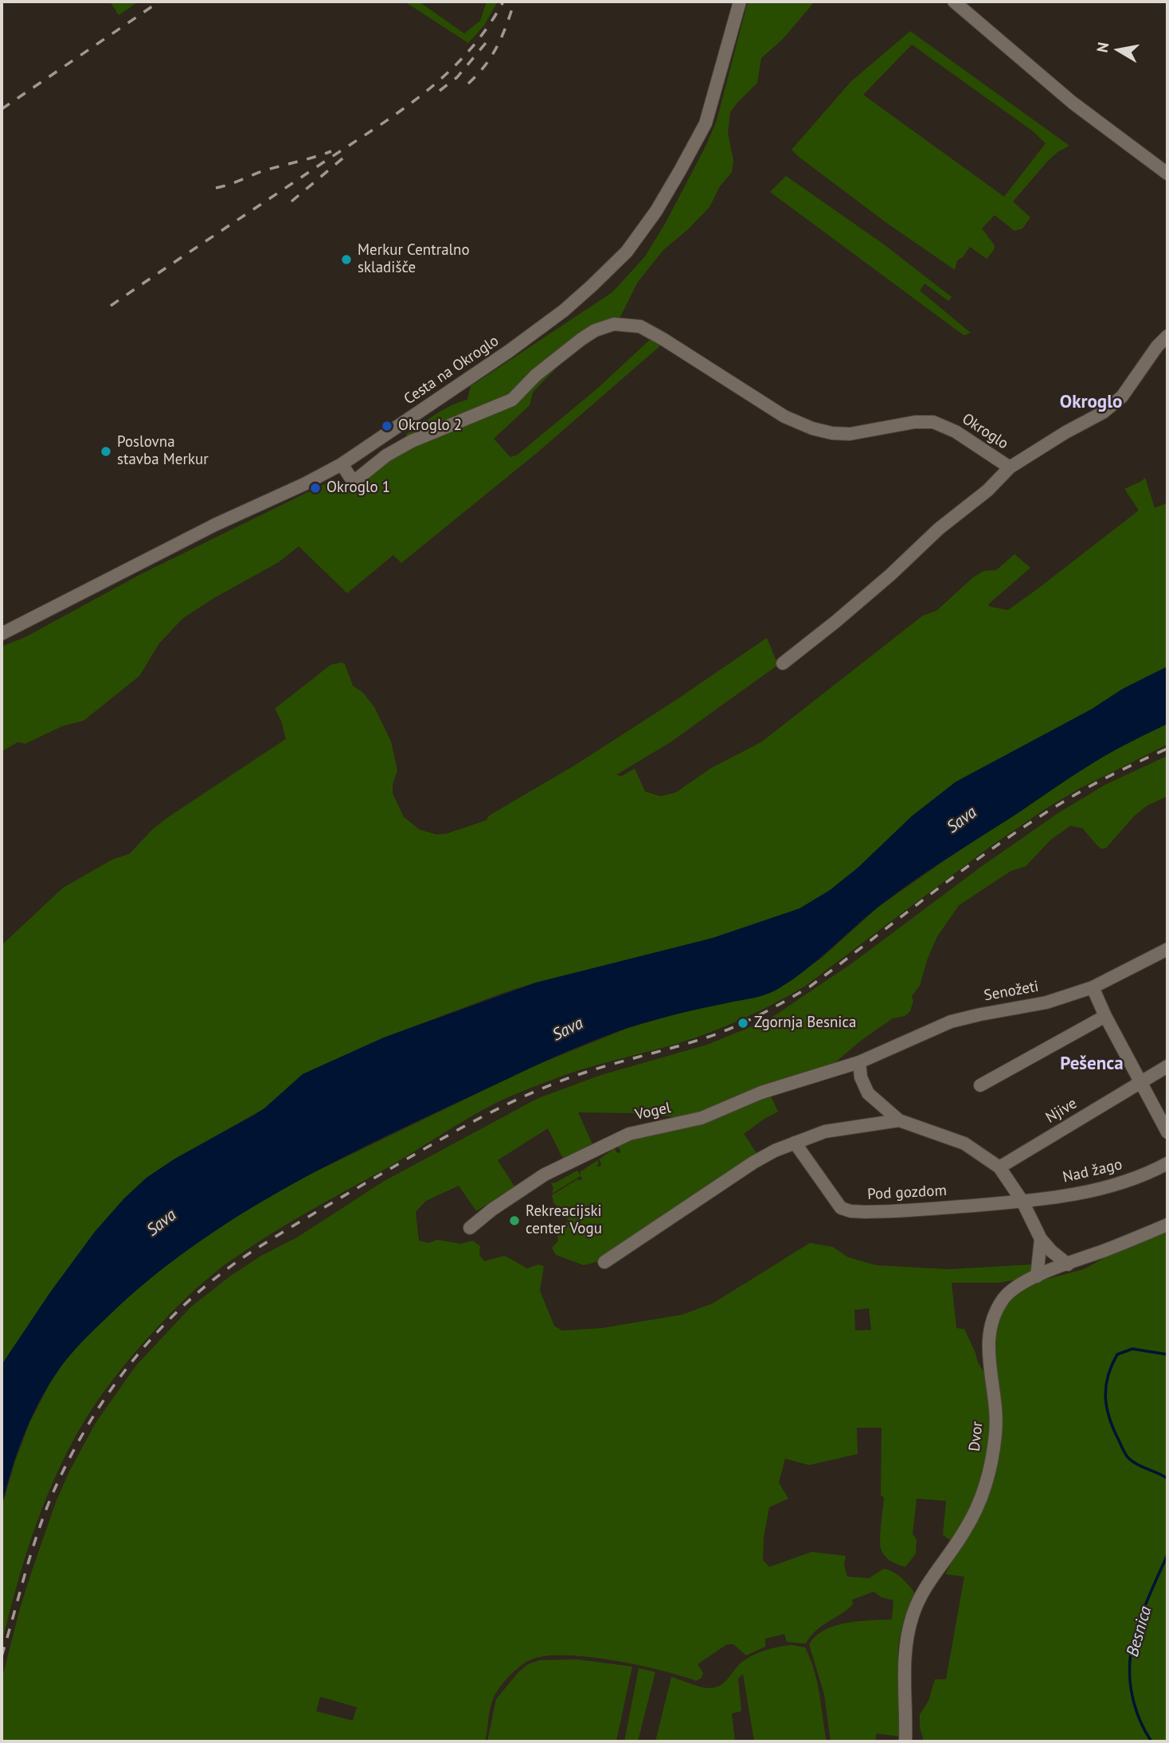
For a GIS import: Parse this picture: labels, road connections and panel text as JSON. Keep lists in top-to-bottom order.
{
  "streets": {
    "street": [
      "Cesta na Okroglo",
      "Okroglo",
      "Senožeti",
      "Njive",
      "Vogel",
      "Nad žago",
      "Pod gozdom",
      "Dvor"
    ]
  },
  "crossings": [
    ["Cesta na Okroglo", "Okroglo"],
    ["Senožeti", "Vogel"],
    ["Nad žago", "Pod gozdom"]
  ],
  "districts": ["Okroglo", "Pešenca"],
  "water": ["Sava", "Besnica"],
  "places": [
    "Merkur Centralno skladišče",
    "Okroglo 2",
    "Poslovna stavba Merkur",
    "Okroglo 1",
    "Zgornja Besnica",
    "Rekreacijski center Vogu"
  ],
  "north": "left"
}
